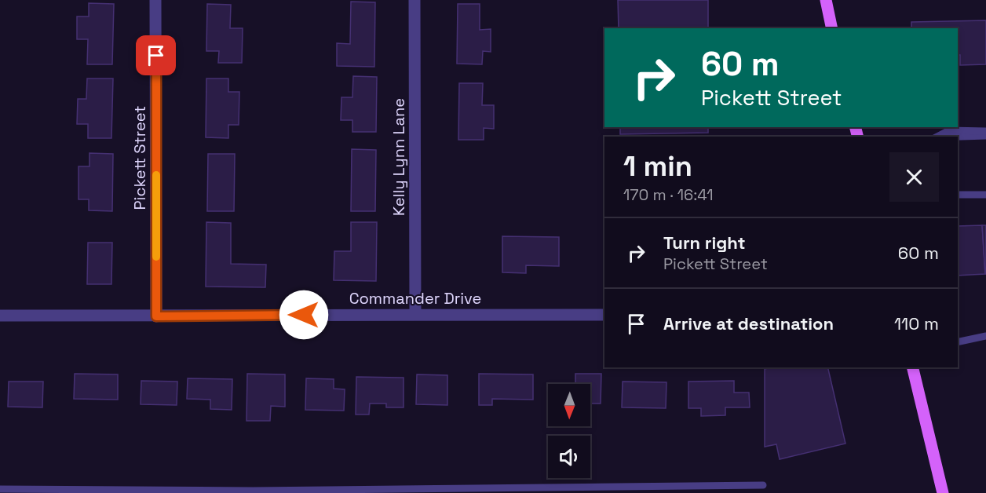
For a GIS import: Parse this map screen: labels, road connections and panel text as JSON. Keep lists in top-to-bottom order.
{
  "streets": {
    "street": ["Kelly Lynn Lane", "Pickett Street", "Commander Drive"]
  },
  "crossings": [
    ["Kelly Lynn Lane", "Commander Drive"],
    ["Pickett Street", "Commander Drive"]
  ],
  "north": "bottom",
  "page": {
    "turn": ["60 m", "Pickett Street"],
    "heading": ["1 min", "170 m · 16:41"],
    "list": [
      {
        "name": "Turn right",
        "note": "Pickett Street",
        "value": "60 m"
      },
      {
        "name": "Arrive at destination",
        "value": "110 m"
      }
    ]
  }
}
